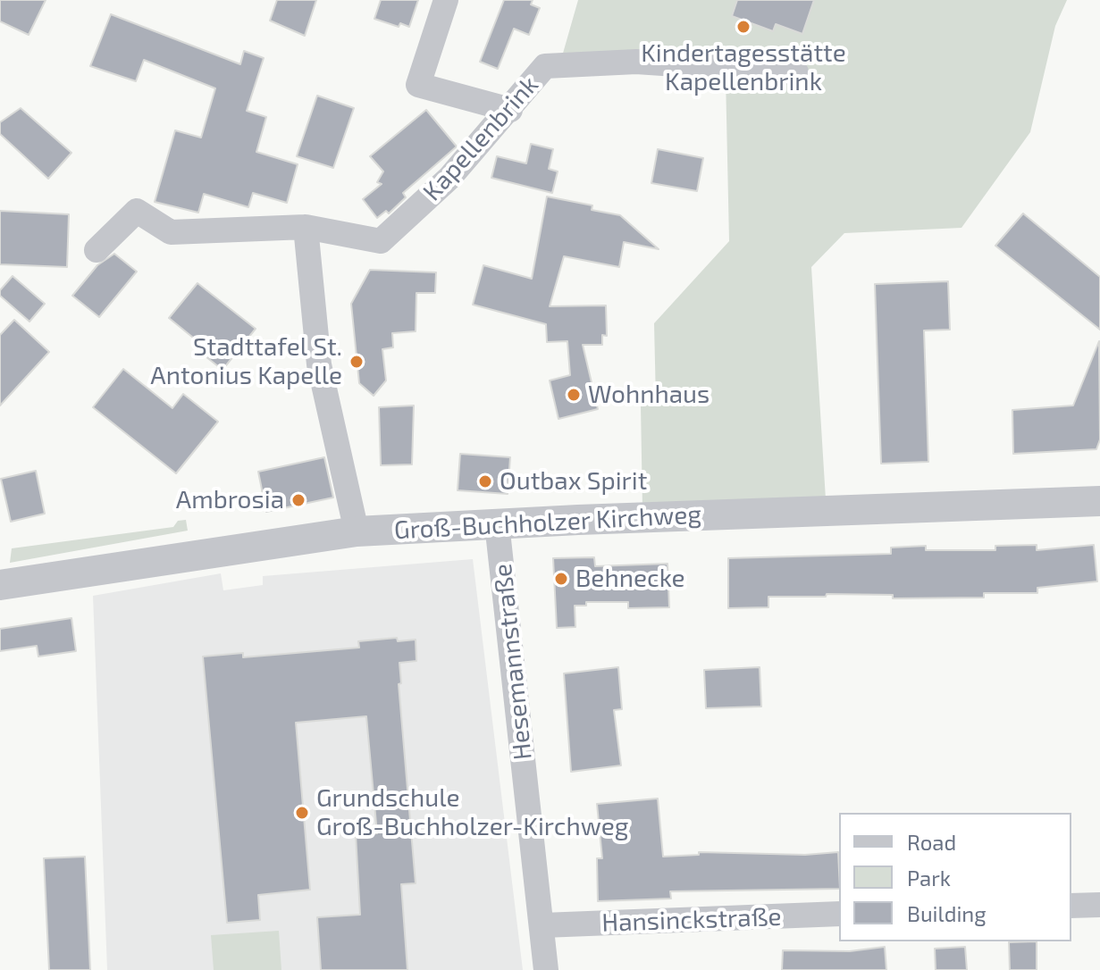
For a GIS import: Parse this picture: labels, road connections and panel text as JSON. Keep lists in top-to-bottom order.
{
  "streets": {
    "street": [
      "Kapellenbrink",
      "Groß-Buchholzer Kirchweg",
      "Hesemannstraße",
      "Hansinckstraße"
    ]
  },
  "crossings": [
    ["Groß-Buchholzer Kirchweg", "Hesemannstraße"],
    ["Hesemannstraße", "Hansinckstraße"]
  ],
  "places": [
    "Kindertagesstätte Kapellenbrink",
    "Stadttafel St. Antonius Kapelle",
    "Wohnhaus",
    "Outbax Spirit",
    "Ambrosia",
    "Behnecke",
    "Grundschule Groß-Buchholzer-Kirchweg"
  ],
  "legend": ["Road", "Park", "Building"]
}
